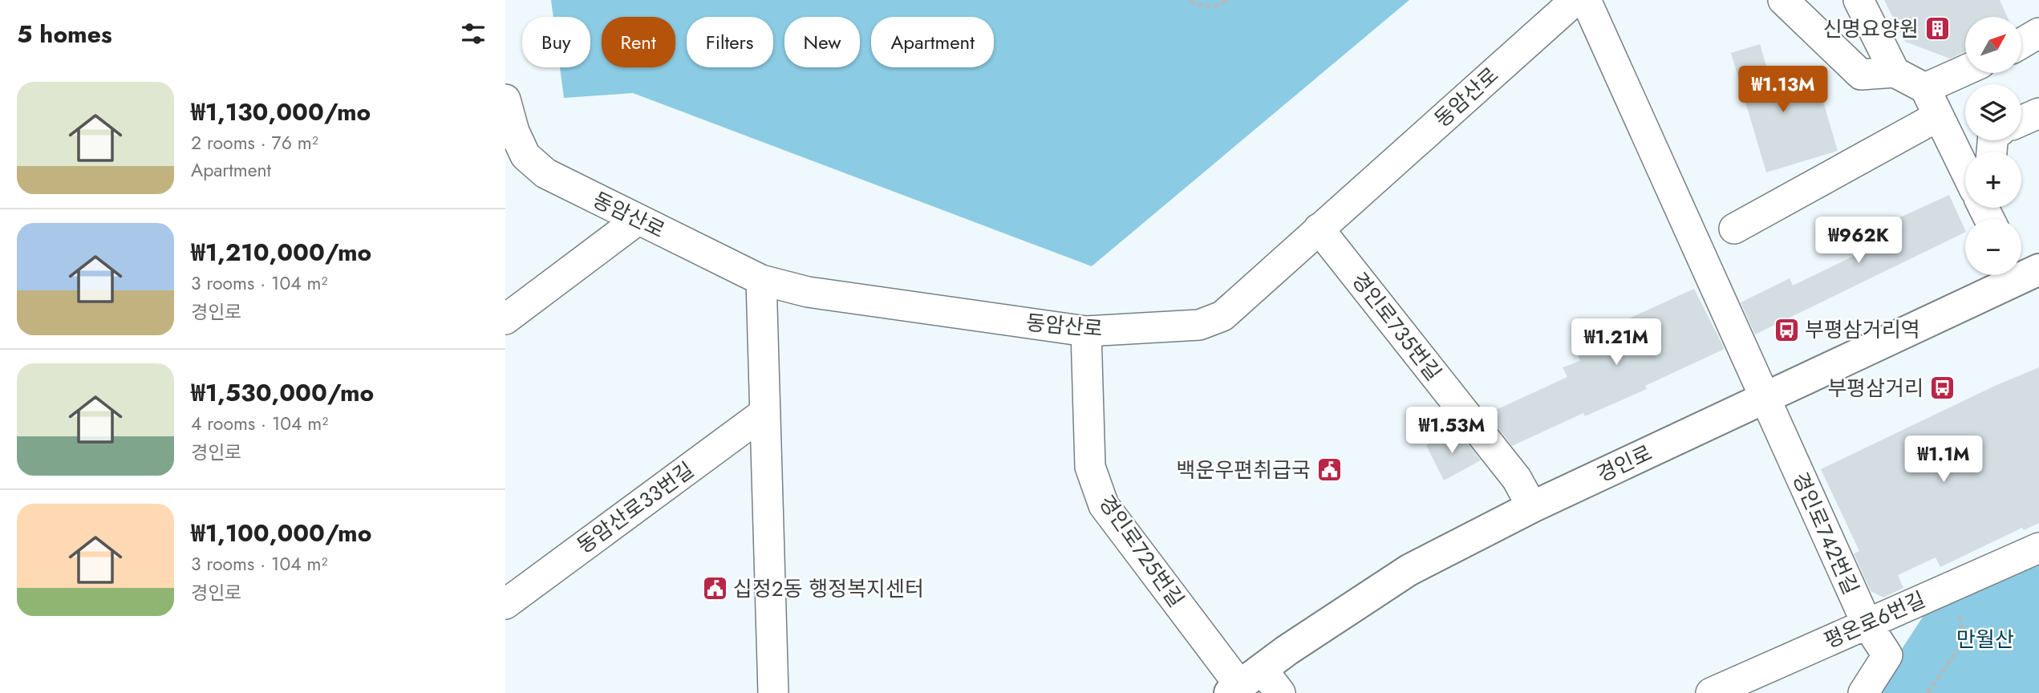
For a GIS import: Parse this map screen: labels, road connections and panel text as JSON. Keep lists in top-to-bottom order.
{
  "streets": {
    "main road": ["경인로"],
    "lane": [
      "동암산로",
      "경인로735번길",
      "동암산로33번길",
      "경인로742번길",
      "경인로725번길",
      "평온로6번길"
    ]
  },
  "crossings": [
    ["동암산로", "경인로735번길"],
    ["동암산로", "경인로725번길"],
    ["경인로735번길", "경인로"],
    ["경인로", "경인로742번길"],
    ["경인로", "경인로725번길"],
    ["경인로742번길", "평온로6번길"]
  ],
  "parks": ["만월산"],
  "places": {
    "building": ["신명요양원"],
    "bus stop": ["부평삼거리역", "부평삼거리"],
    "public building": ["백운우편취급국", "십정2동 행정복지센터"]
  },
  "north": "top right",
  "page": {
    "heading": "5 homes",
    "map_buttons": ["+", "−"],
    "chip": [
      "Buy",
      "Rent",
      "Filters",
      "New",
      "Apartment"
    ],
    "price": [
      "₩1.13M",
      "₩962K",
      "₩1.21M",
      "₩1.53M",
      "₩1.1M"
    ],
    "list": [
      {
        "name": "₩1,130,000/mo",
        "note": "2 rooms · 76 m² · Apartment"
      },
      {
        "name": "₩1,210,000/mo",
        "note": "3 rooms · 104 m² · 경인로"
      },
      {
        "name": "₩1,530,000/mo",
        "note": "4 rooms · 104 m² · 경인로"
      },
      {
        "name": "₩1,100,000/mo",
        "note": "3 rooms · 104 m² · 경인로"
      }
    ]
  }
}
